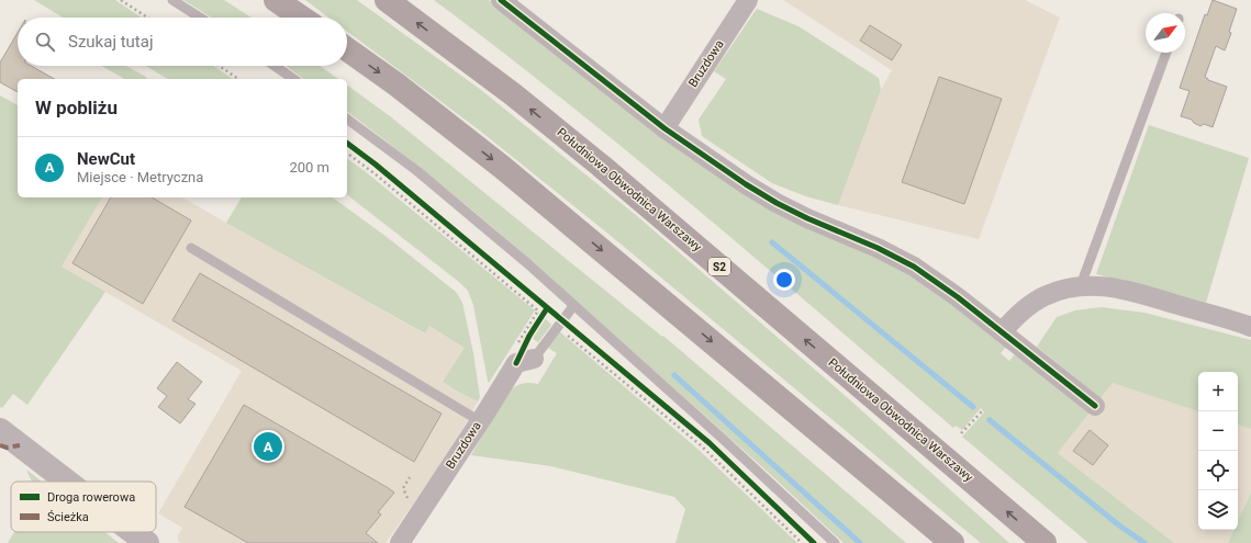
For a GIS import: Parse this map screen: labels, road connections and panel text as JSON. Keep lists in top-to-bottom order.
{
  "streets": {
    "highway": ["Południowa Obwodnica Warszawy", "S2"],
    "street": ["Bruzdowa"]
  },
  "legend": ["Droga rowerowa", "Ścieżka"],
  "north": "top right",
  "page": {
    "search": "Szukaj tutaj",
    "heading": "W pobliżu",
    "list": [
      {
        "mark": "A",
        "name": "NewCut",
        "note": "Miejsce · Metryczna",
        "value": "200 m"
      }
    ],
    "map_buttons": ["+", "−"],
    "pins": "A"
  }
}
